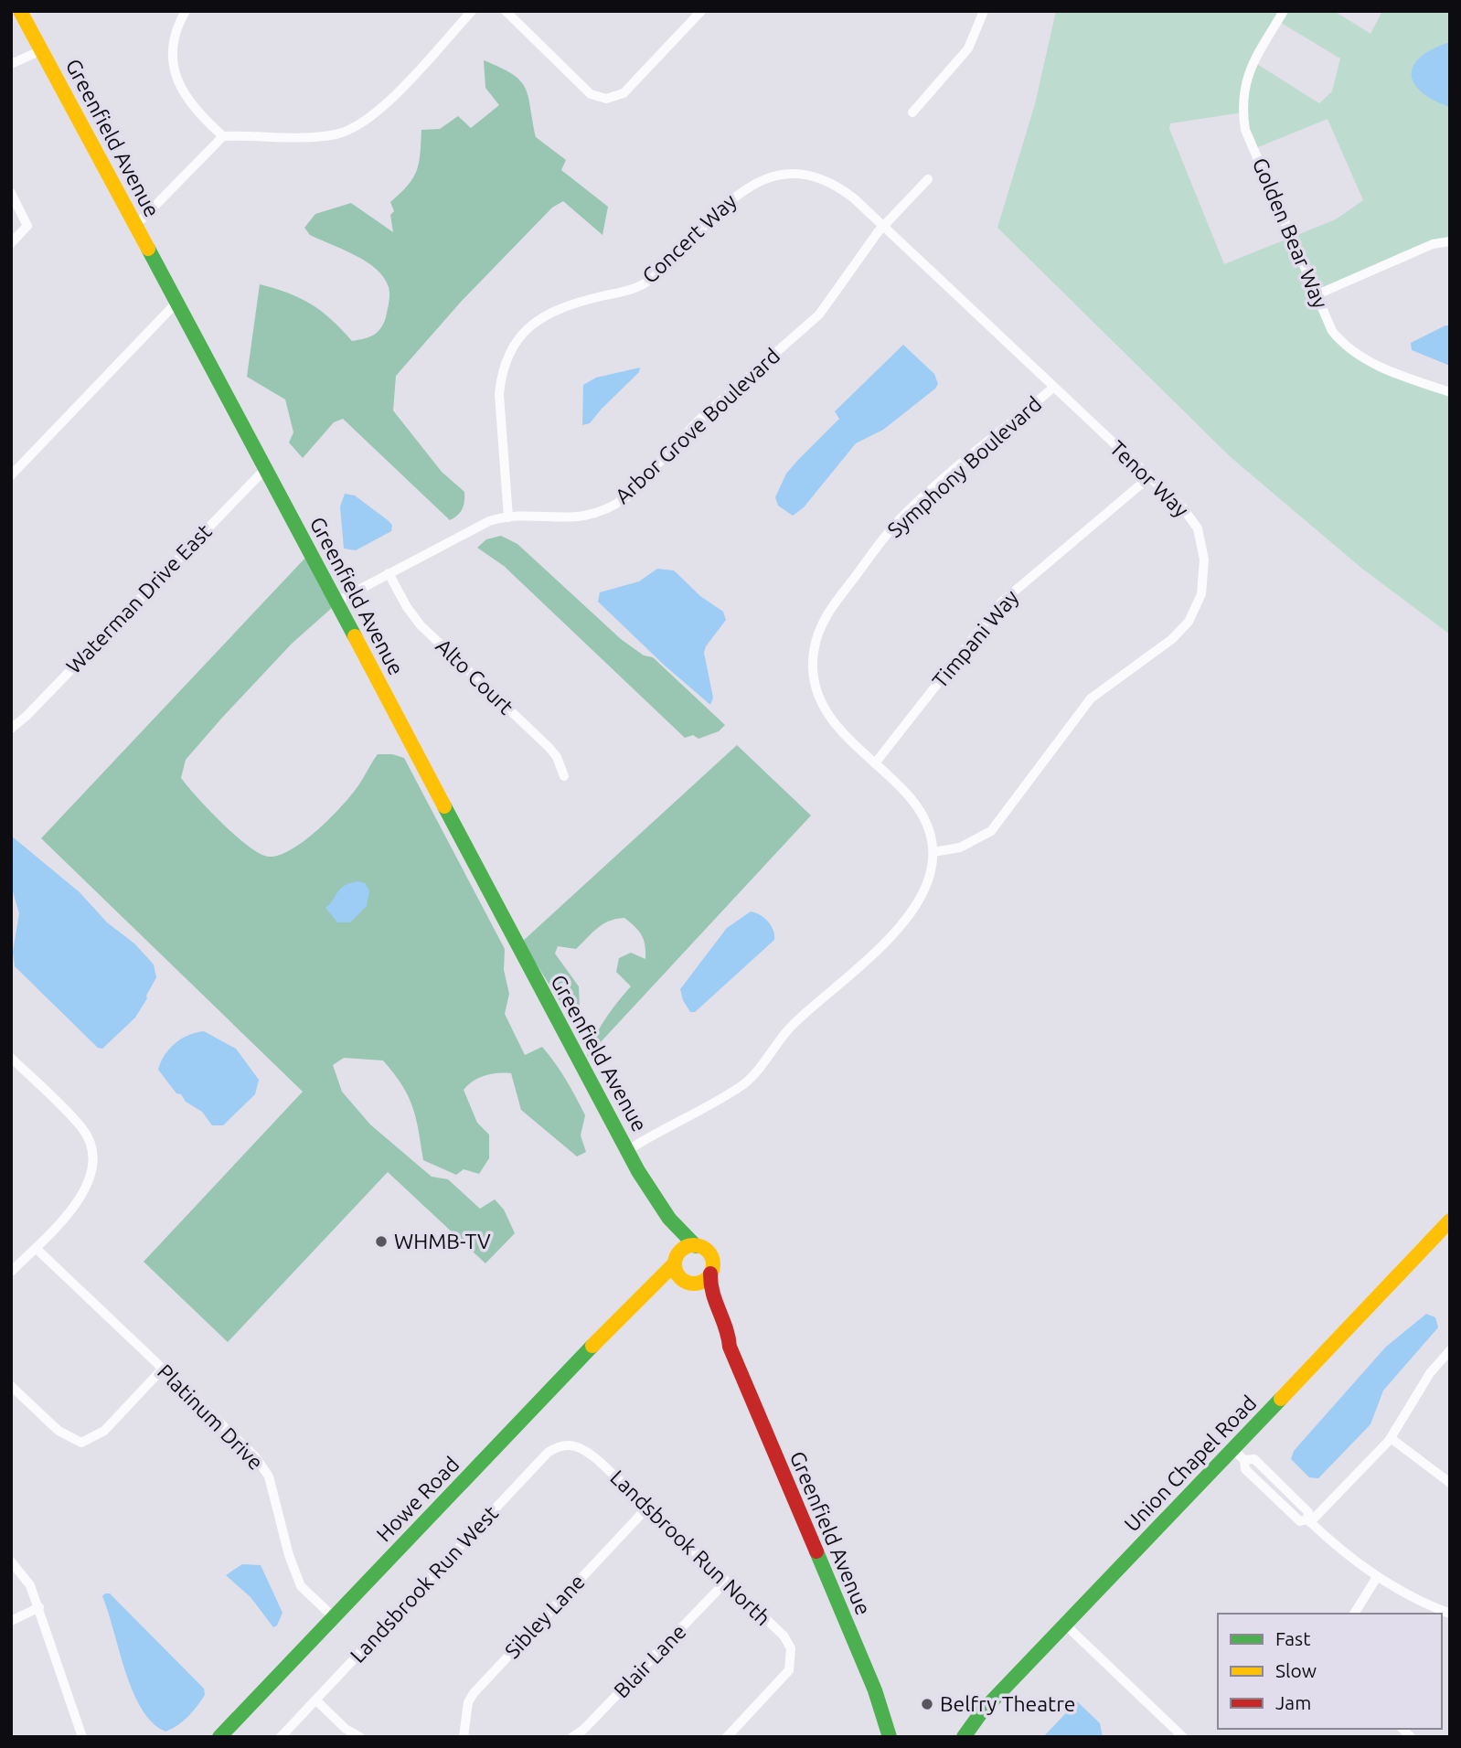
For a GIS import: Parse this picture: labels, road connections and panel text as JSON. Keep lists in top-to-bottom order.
{
  "streets": {
    "main road": ["Greenfield Avenue", "Union Chapel Road", "Howe Road"],
    "street": [
      "Golden Bear Way",
      "Concert Way",
      "Arbor Grove Boulevard",
      "Symphony Boulevard",
      "Tenor Way",
      "Waterman Drive East",
      "Timpani Way",
      "Alto Court",
      "Platinum Drive",
      "Landsbrook Run North",
      "Landsbrook Run West",
      "Sibley Lane",
      "Blair Lane"
    ]
  },
  "crossings": [
    ["Greenfield Avenue", "Arbor Grove Boulevard"],
    ["Greenfield Avenue", "Symphony Boulevard"],
    ["Greenfield Avenue", "Waterman Drive East"],
    ["Greenfield Avenue", "Howe Road"],
    ["Concert Way", "Arbor Grove Boulevard"],
    ["Concert Way", "Tenor Way"],
    ["Arbor Grove Boulevard", "Tenor Way"],
    ["Arbor Grove Boulevard", "Alto Court"],
    ["Symphony Boulevard", "Tenor Way"],
    ["Symphony Boulevard", "Timpani Way"],
    ["Tenor Way", "Timpani Way"],
    ["Platinum Drive", "Howe Road"],
    ["Landsbrook Run North", "Landsbrook Run West"],
    ["Landsbrook Run North", "Sibley Lane"],
    ["Landsbrook Run North", "Blair Lane"]
  ],
  "places": ["WHMB-TV", "Belfry Theatre"],
  "legend": ["Fast", "Slow", "Jam"]
}
